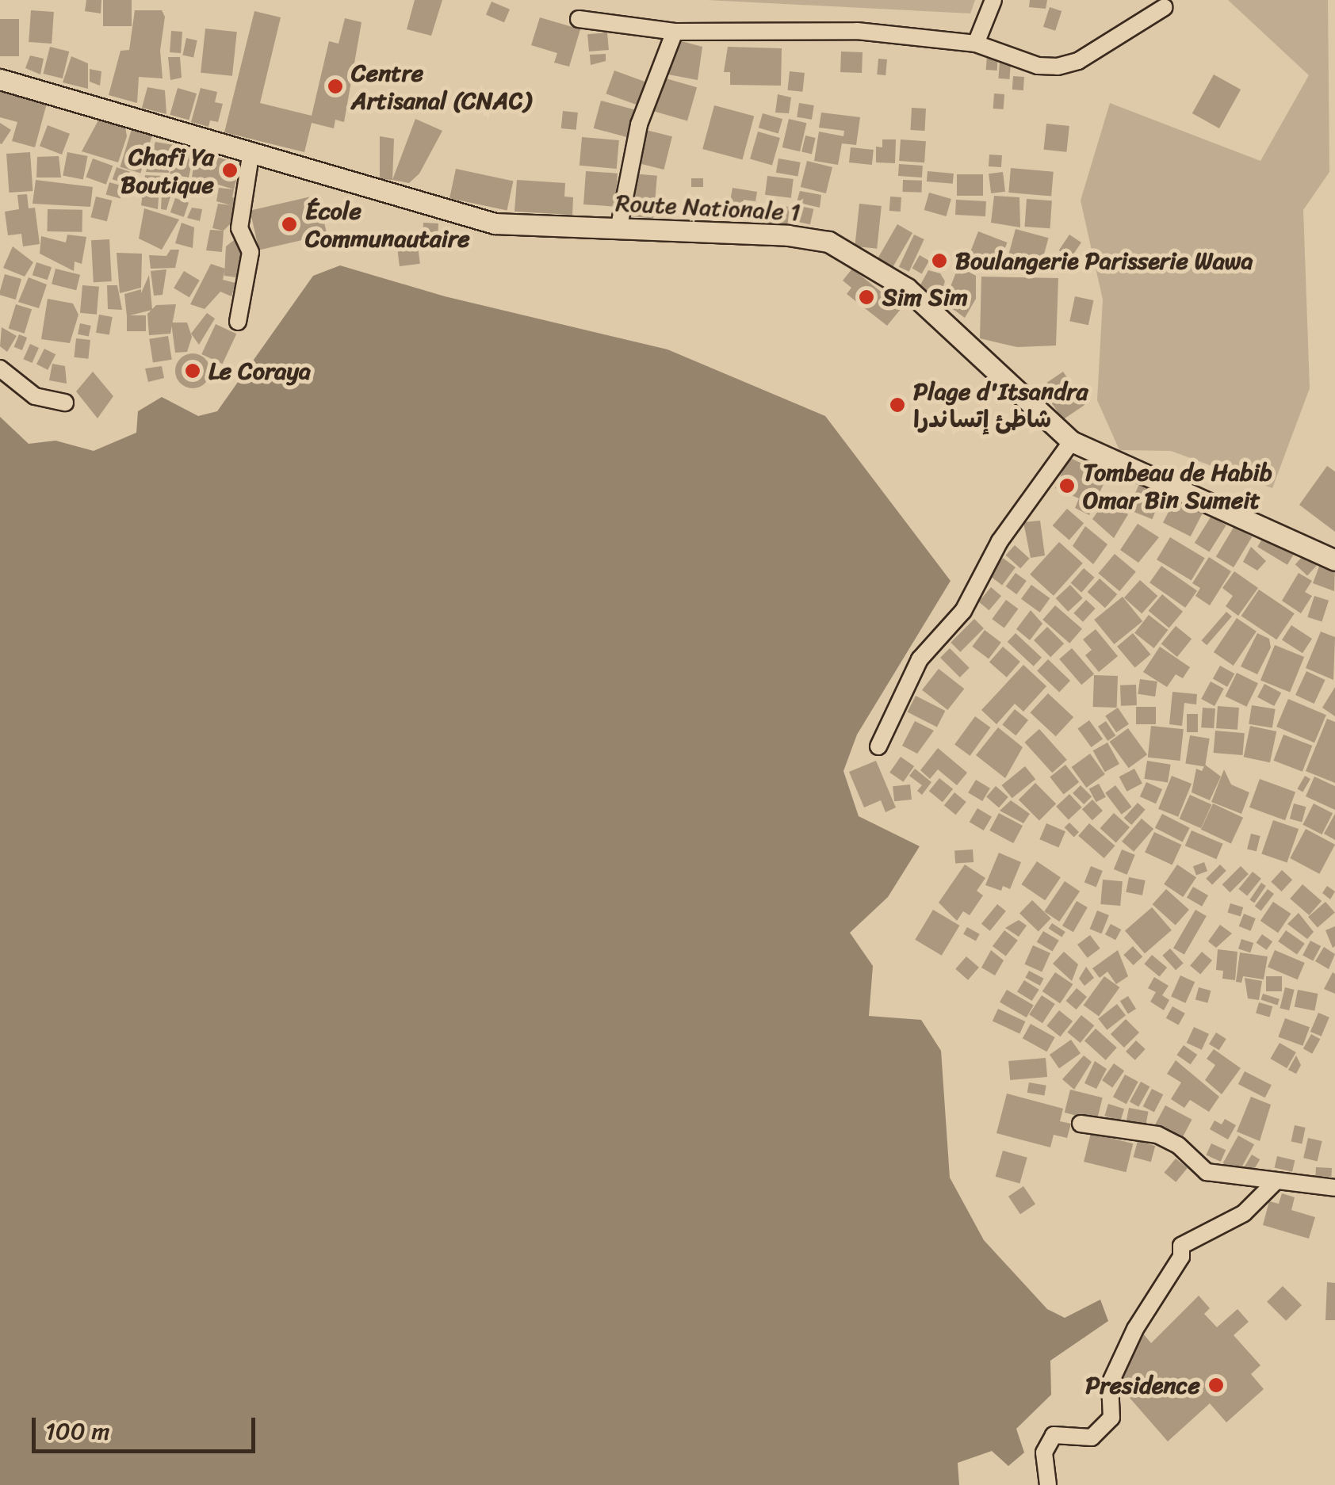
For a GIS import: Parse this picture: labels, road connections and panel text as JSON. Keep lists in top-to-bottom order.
{
  "streets": {
    "main road": ["Route Nationale 1"]
  },
  "places": [
    "Centre Artisanal (CNAC)",
    "Chafi Ya Boutique",
    "École Communautaire",
    "Boulangerie Parisserie Wawa",
    "Sim Sim",
    "Le Coraya",
    "Plage d'Itsandra شاطئ إتساندرا",
    "Tombeau de Habib Omar Bin Sumeit",
    "Presidence"
  ],
  "scale_bar": "100 m"
}
